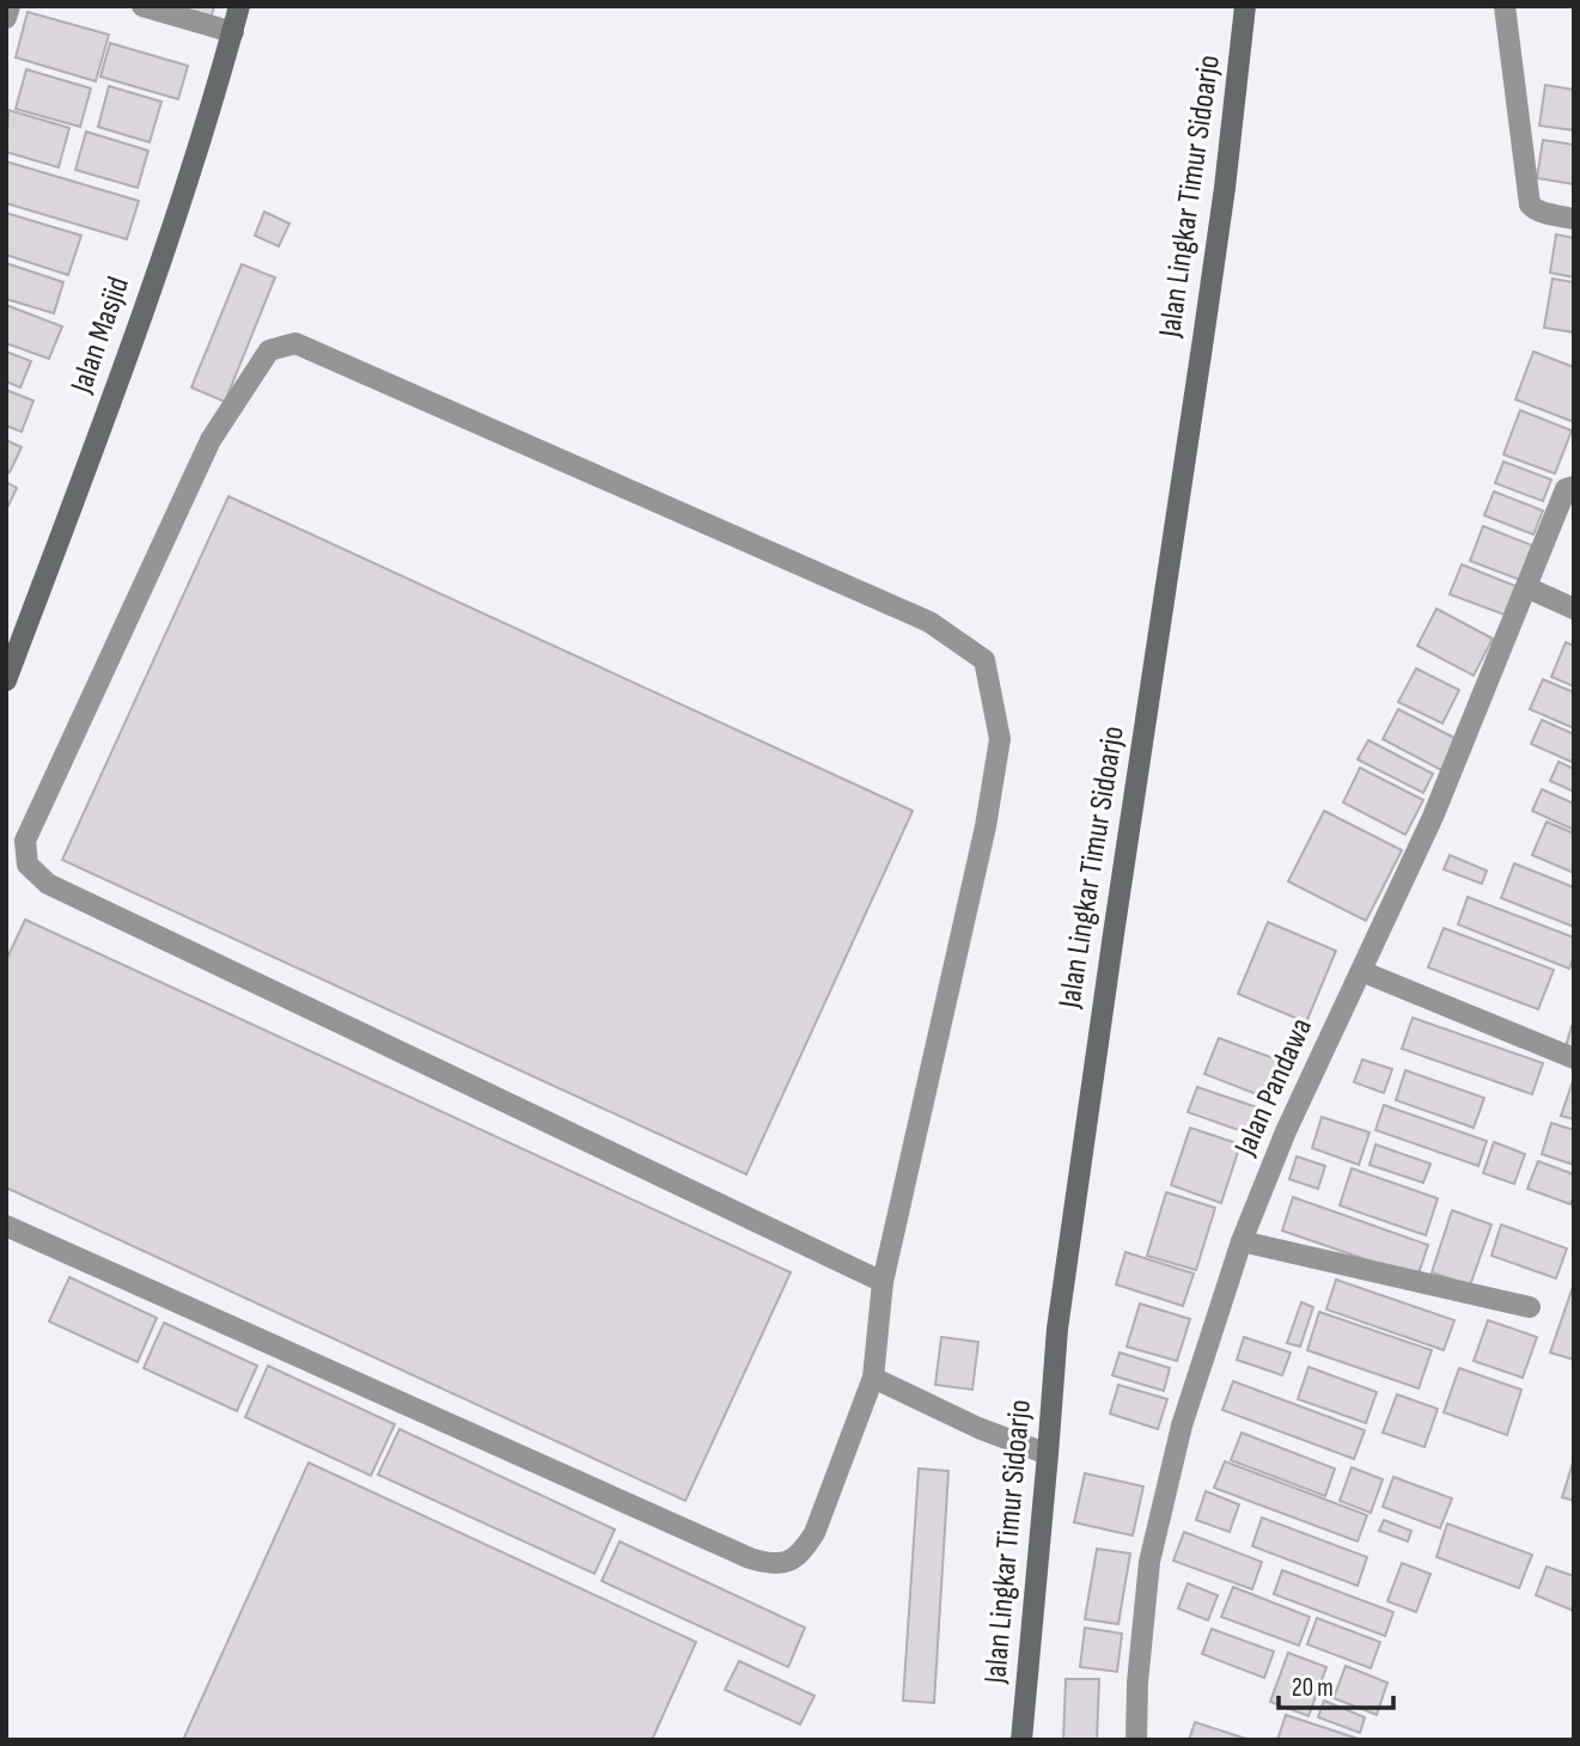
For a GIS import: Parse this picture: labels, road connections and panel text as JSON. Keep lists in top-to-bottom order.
{
  "streets": {
    "main road": ["Jalan Lingkar Timur Sidoarjo", "Jalan Masjid"],
    "street": ["Jalan Pandawa"]
  },
  "scale_bar": "20 m"
}
